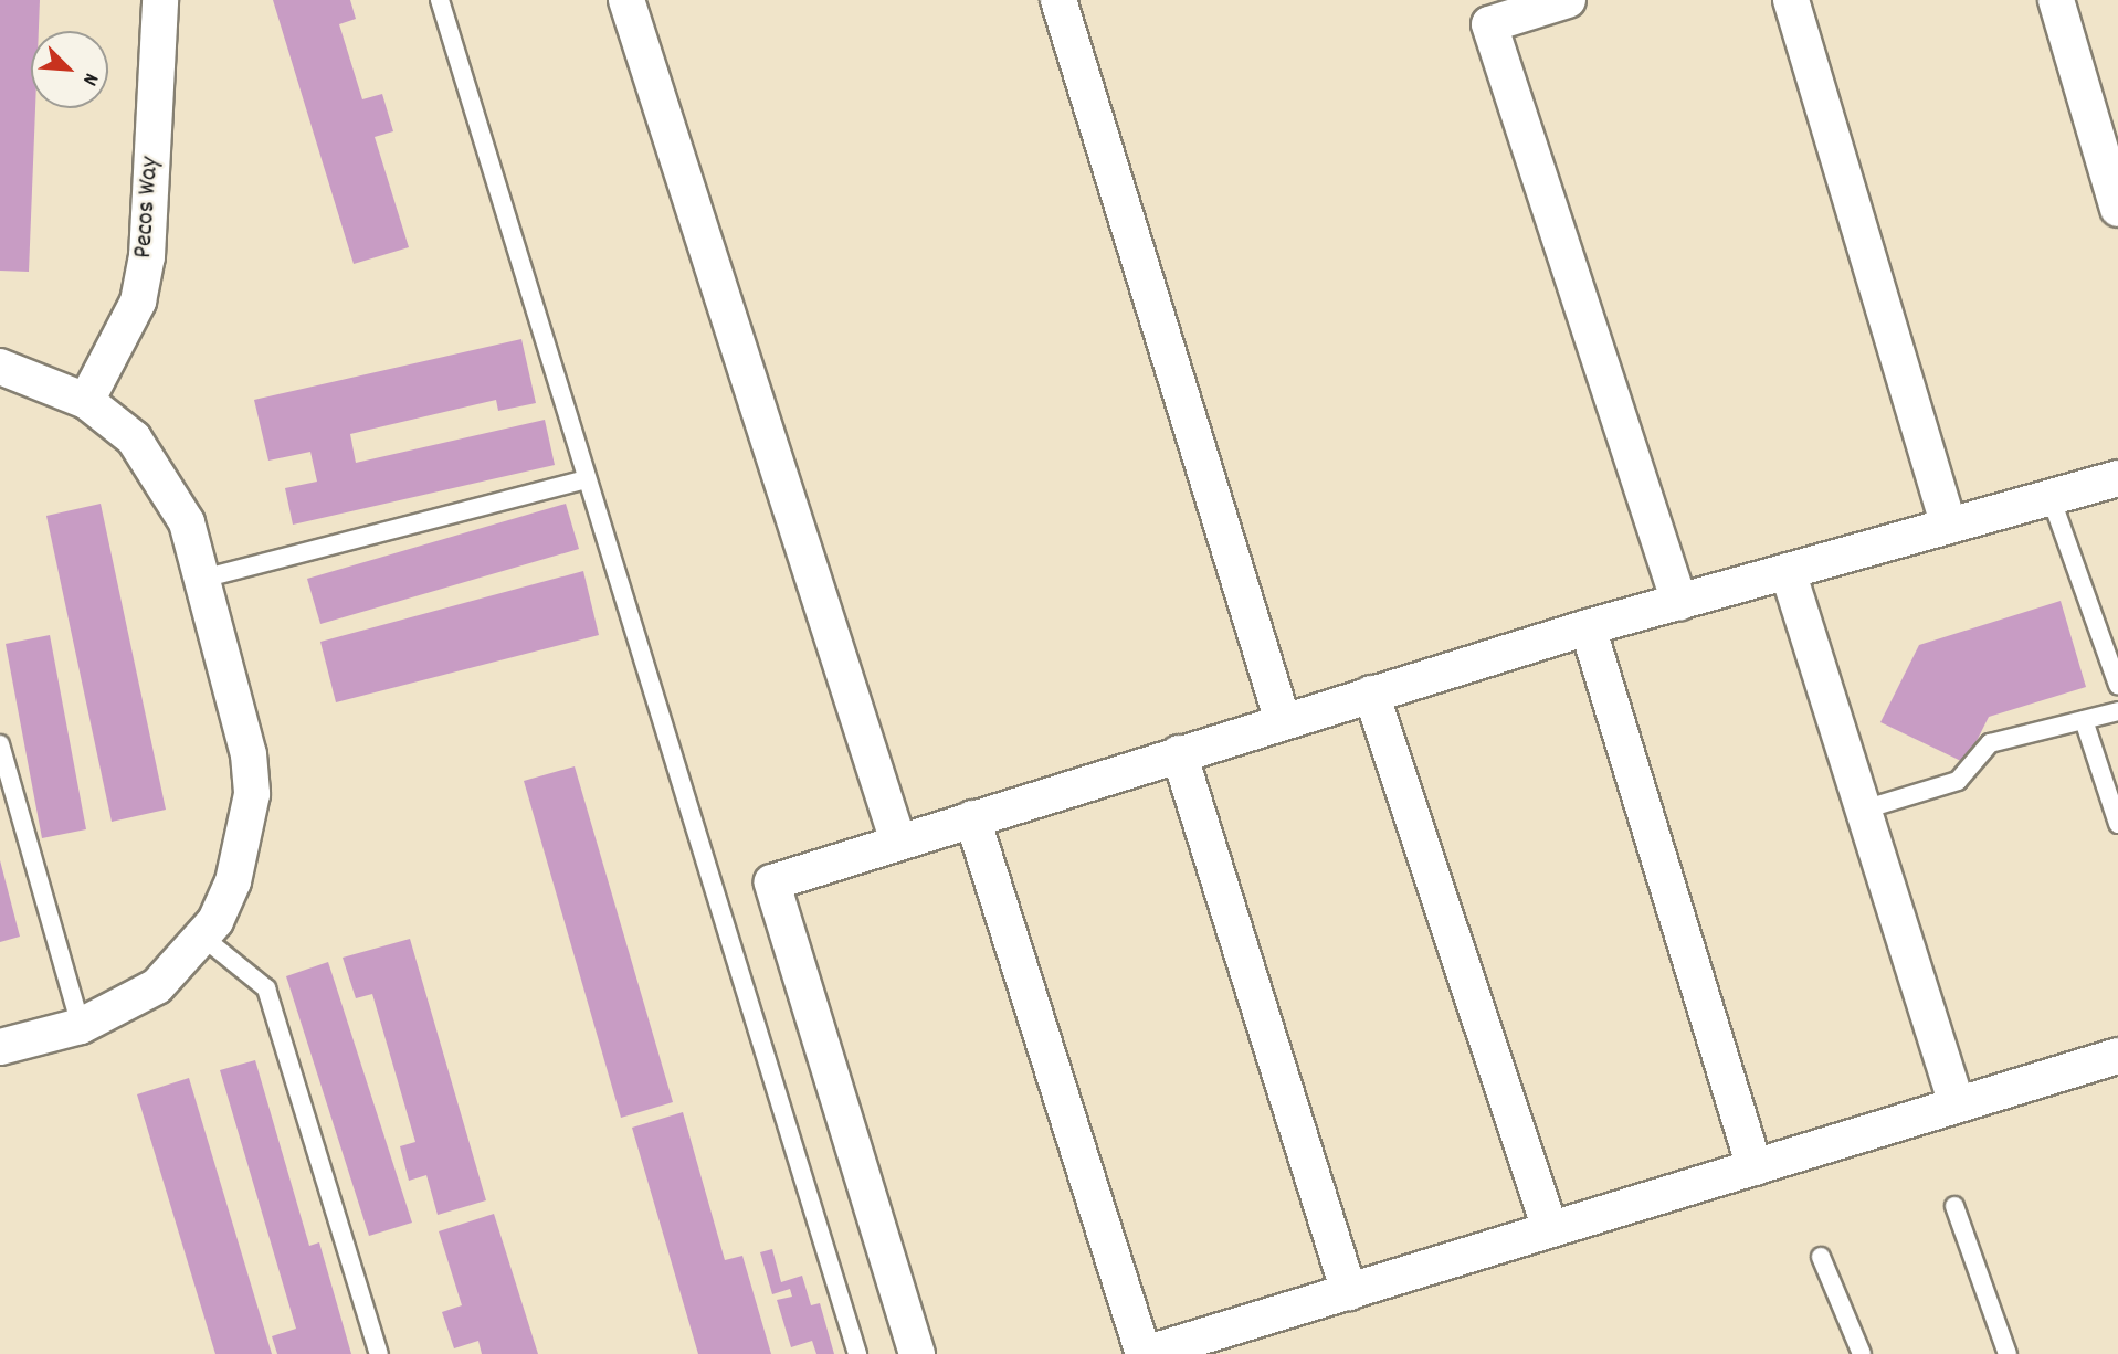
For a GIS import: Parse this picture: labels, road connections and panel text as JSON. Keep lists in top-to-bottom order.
{
  "streets": {
    "street": ["Pecos Way"]
  },
  "north": "bottom right"
}
